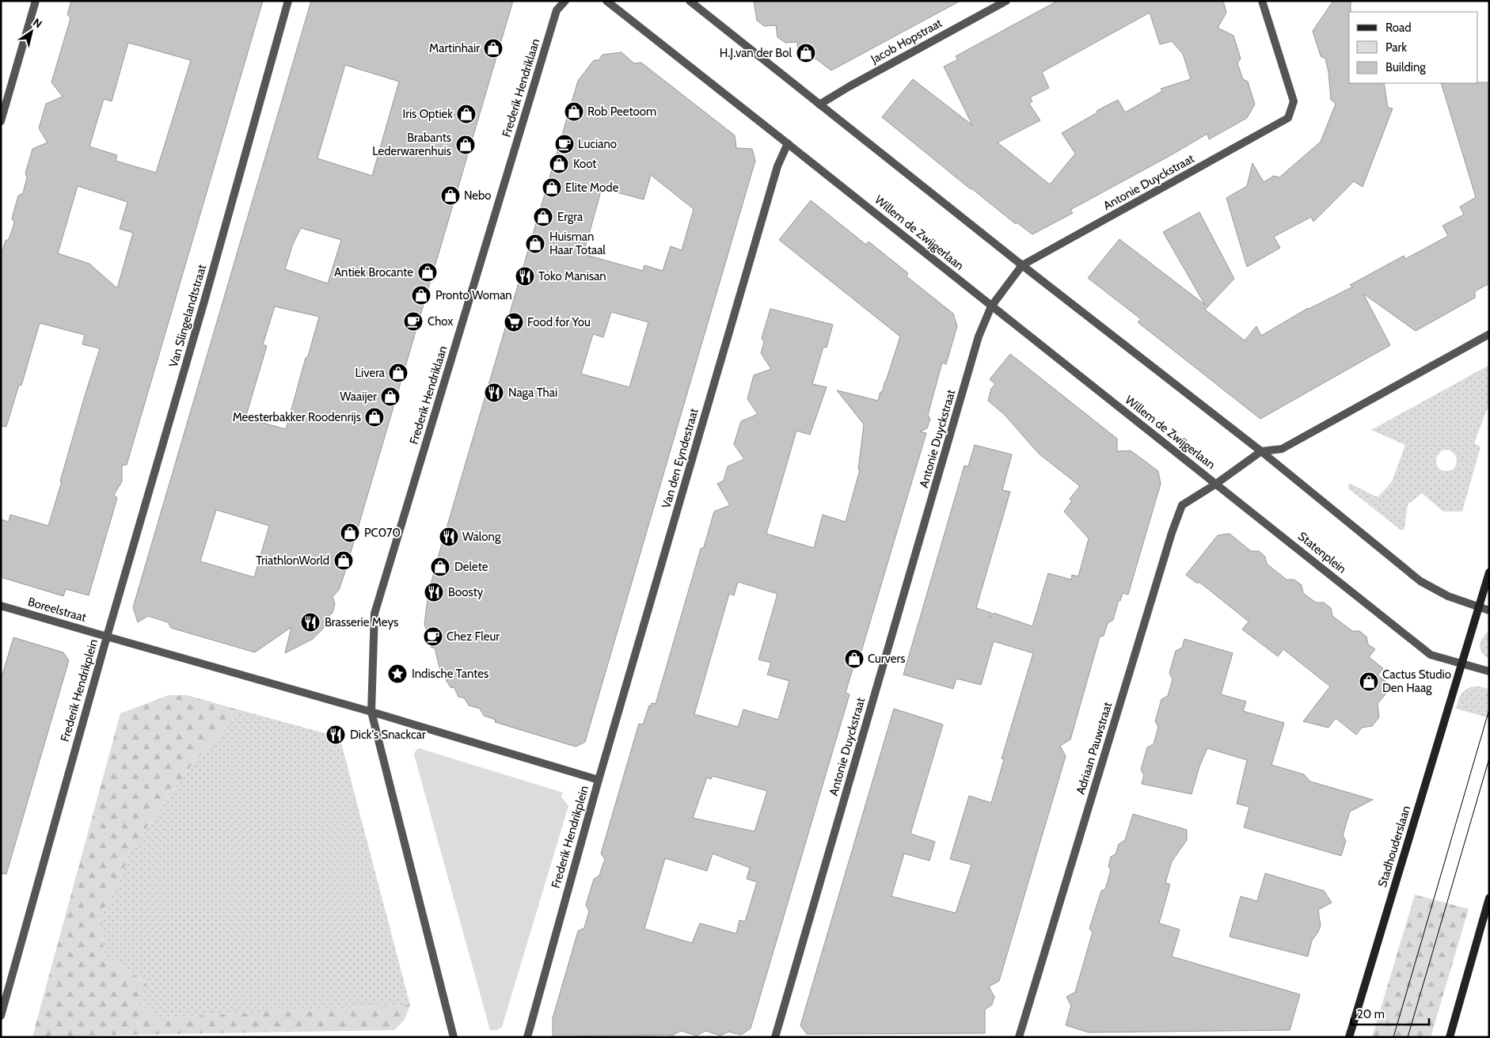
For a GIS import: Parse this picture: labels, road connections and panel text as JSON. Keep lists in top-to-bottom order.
{
  "streets": {
    "street": [
      "Jacob Hopstraat",
      "Frederik Hendriklaan",
      "Antonie Duyckstraat",
      "Willem de Zwijgerlaan",
      "Van Slingelandtstraat",
      "Van den Eyndestraat",
      "Statenplein",
      "Boreelstraat",
      "Frederik Hendrikplein",
      "Adriaan Pauwstraat",
      "Stadhouderslaan"
    ]
  },
  "crossings": [
    ["Frederik Hendriklaan", "Frederik Hendrikplein"],
    ["Antonie Duyckstraat", "Willem de Zwijgerlaan"],
    ["Willem de Zwijgerlaan", "Van den Eyndestraat"],
    ["Willem de Zwijgerlaan", "Statenplein"],
    ["Willem de Zwijgerlaan", "Adriaan Pauwstraat"],
    ["Van Slingelandtstraat", "Boreelstraat"],
    ["Van Slingelandtstraat", "Frederik Hendrikplein"],
    ["Van den Eyndestraat", "Frederik Hendrikplein"],
    ["Statenplein", "Adriaan Pauwstraat"],
    ["Statenplein", "Stadhouderslaan"],
    ["Boreelstraat", "Frederik Hendrikplein"]
  ],
  "places": {
    "shop": [
      "Martinhair",
      "H.J.van der Bol",
      "Rob Peetoom",
      "Iris Optiek",
      "Brabants Lederwarenhuis",
      "Koot",
      "Elite Mode",
      "Nebo",
      "Ergra",
      "Huisman Haar Totaal",
      "Antiek Brocante",
      "Pronto Woman",
      "Livera",
      "Waaijer",
      "Meesterbakker Roodenrijs",
      "PC070",
      "TriathlonWorld",
      "Delete",
      "Curvers",
      "Cactus Studio Den Haag"
    ],
    "cafe": ["Luciano", "Chox", "Chez Fleur"],
    "restaurant": [
      "Toko Manisan",
      "Naga Thai",
      "Walong",
      "Boosty",
      "Brasserie Meys",
      "Dick's Snackcar"
    ],
    "supermarket": ["Food for You"],
    "place": ["Indische Tantes"]
  },
  "legend": ["Road", "Park", "Building"],
  "scale_bar": "20 m",
  "north": "top right"
}
